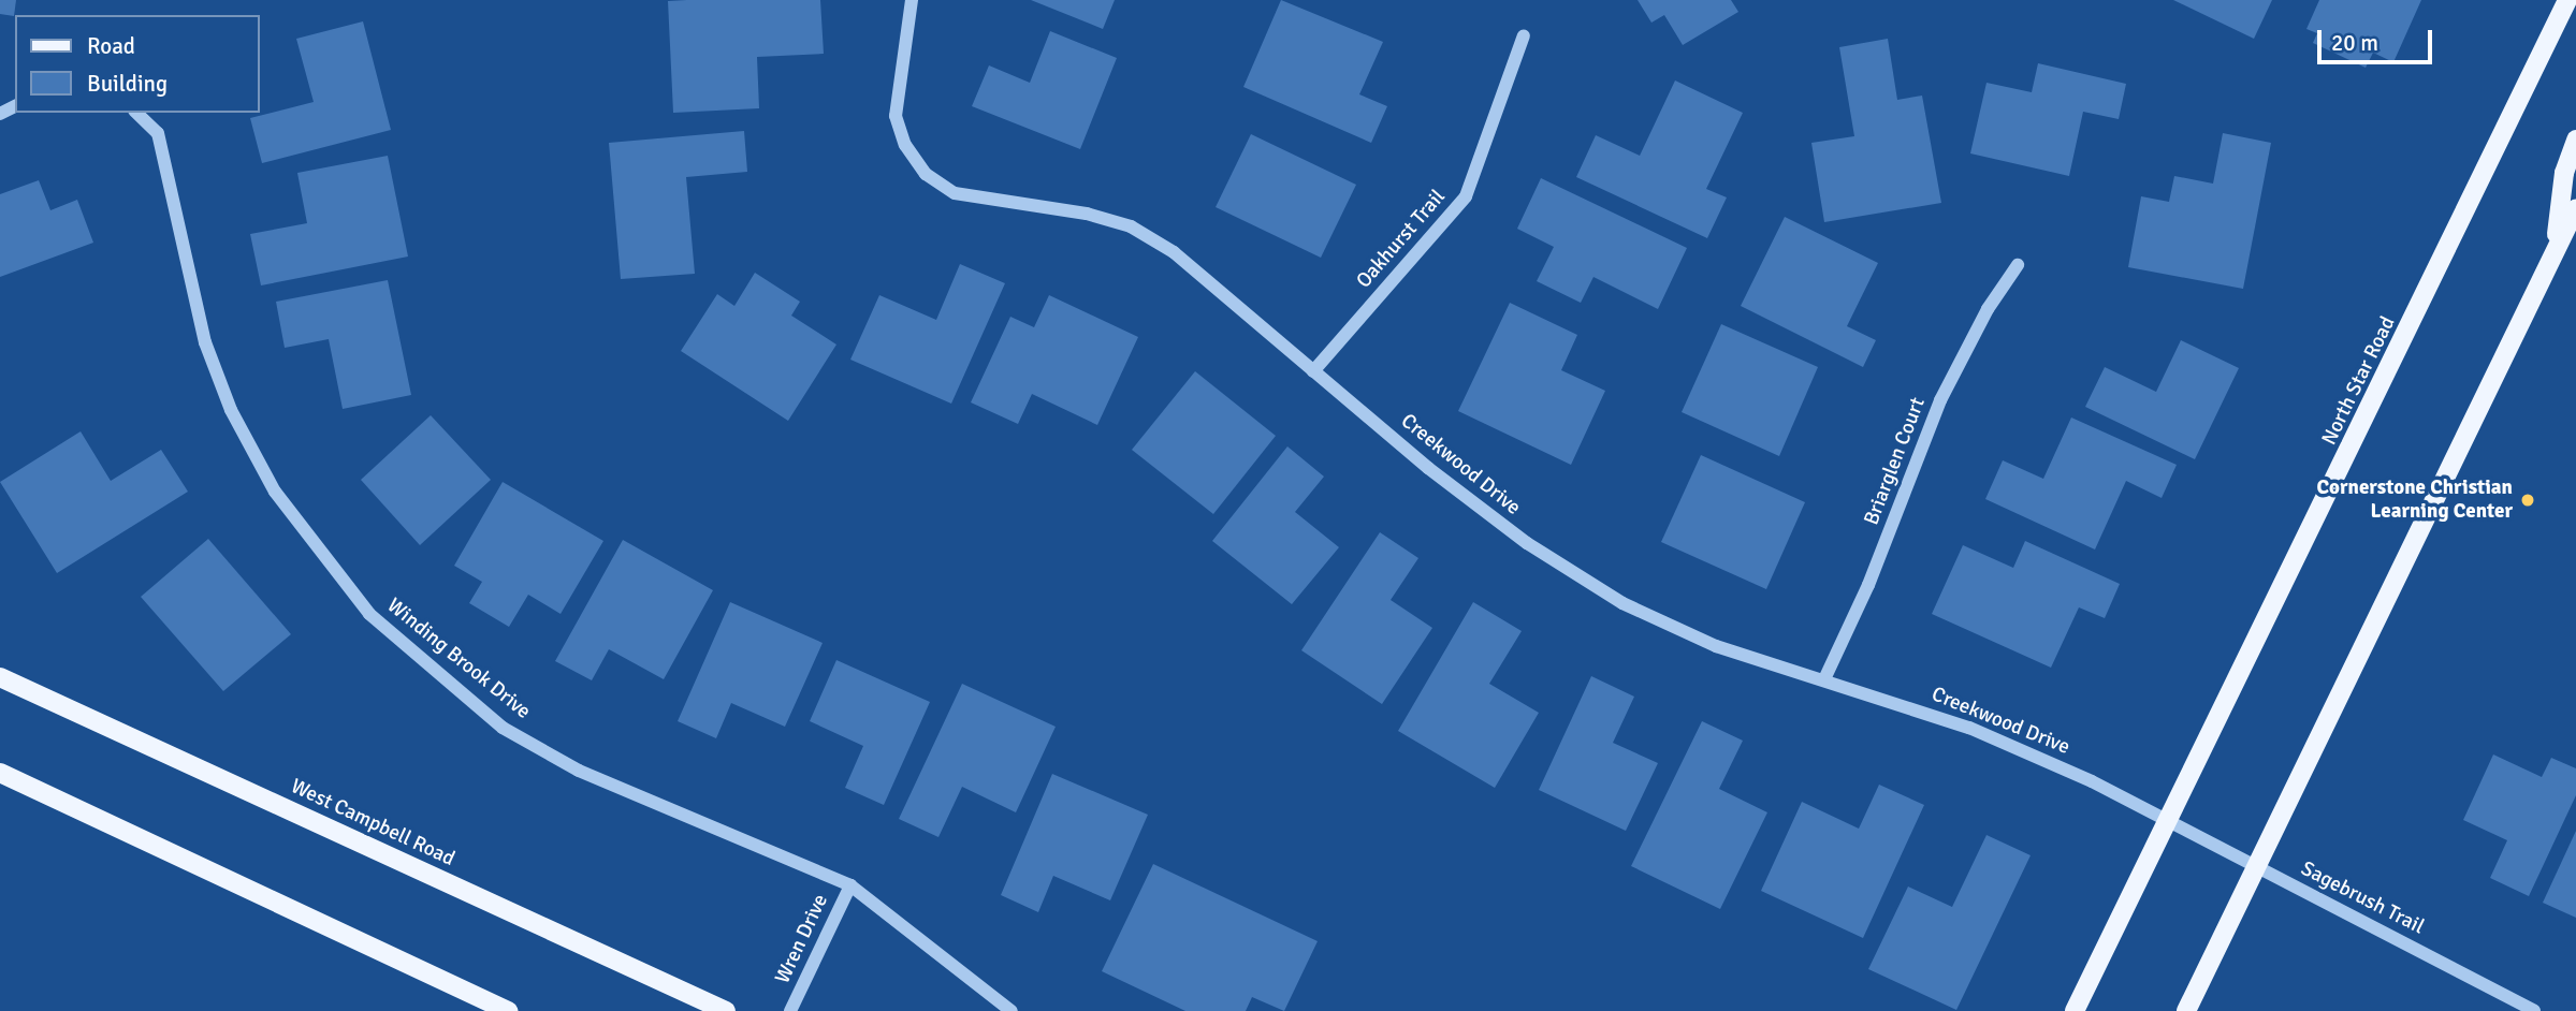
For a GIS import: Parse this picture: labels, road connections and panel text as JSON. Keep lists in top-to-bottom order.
{
  "streets": {
    "main road": ["North Star Road", "West Campbell Road"],
    "street": [
      "Oakhurst Trail",
      "Briarglen Court",
      "Creekwood Drive",
      "Winding Brook Drive",
      "Sagebrush Trail",
      "Wren Drive"
    ]
  },
  "crossings": [
    ["Oakhurst Trail", "Creekwood Drive"],
    ["North Star Road", "Creekwood Drive"],
    ["North Star Road", "Sagebrush Trail"],
    ["Briarglen Court", "Creekwood Drive"],
    ["Creekwood Drive", "Sagebrush Trail"],
    ["Winding Brook Drive", "Wren Drive"]
  ],
  "places": ["Cornerstone Christian Learning Center"],
  "legend": ["Road", "Building"],
  "scale_bar": "20 m"
}
